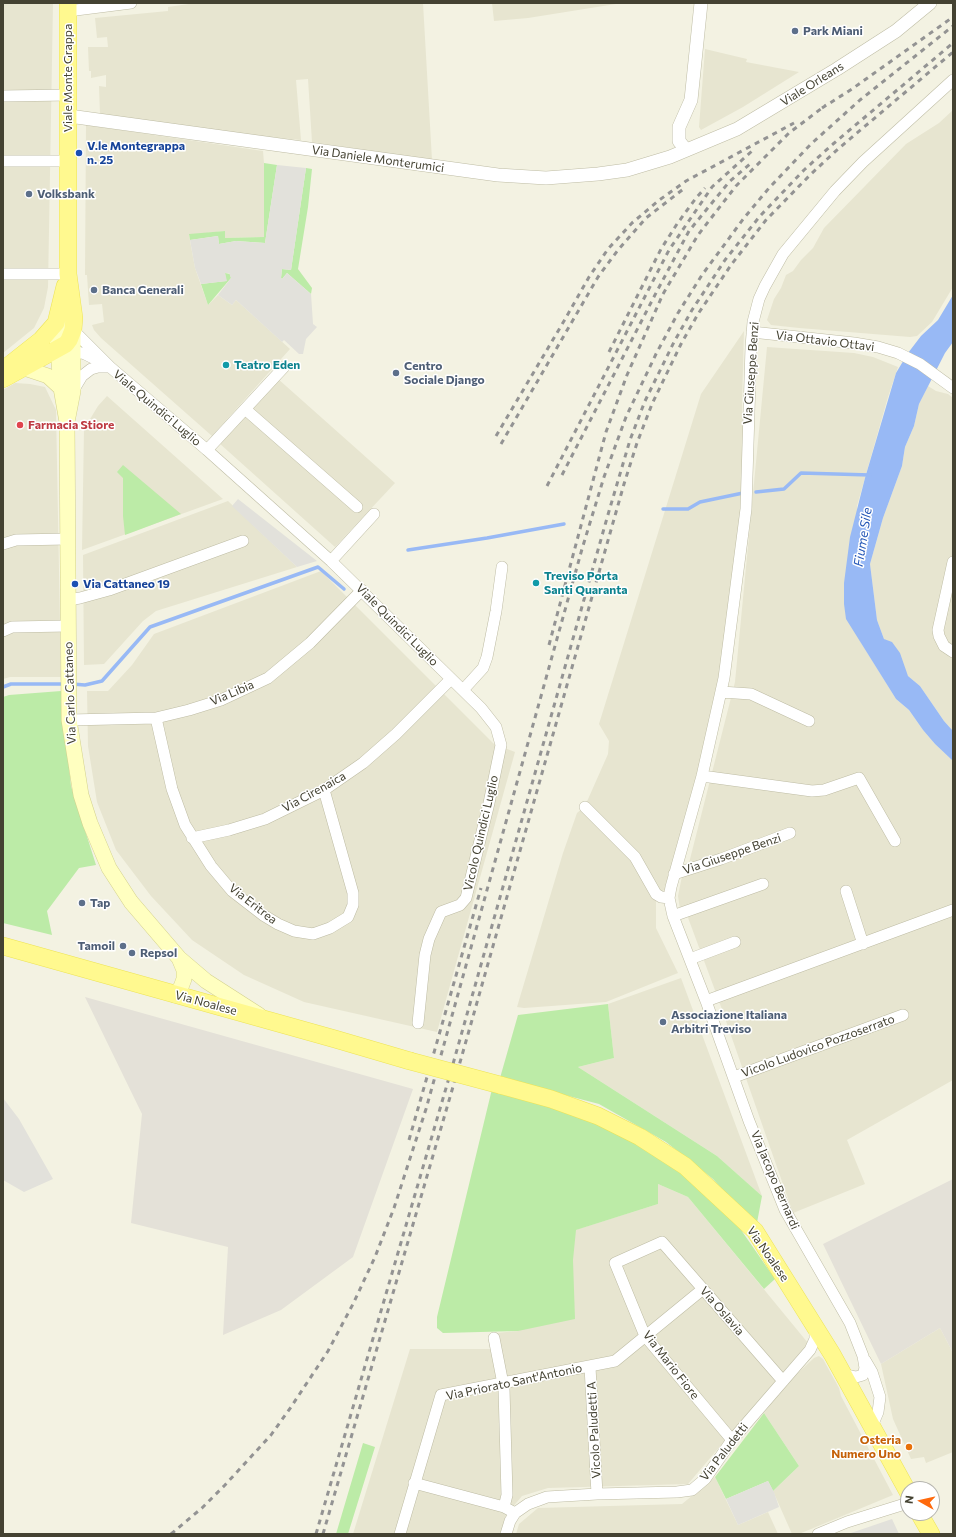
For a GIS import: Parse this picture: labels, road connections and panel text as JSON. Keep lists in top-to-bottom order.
{
  "streets": {
    "main road": ["Viale Monte Grappa", "Via Carlo Cattaneo", "Via Noalese"],
    "street": [
      "Viale Orleans",
      "Via Daniele Monterumici",
      "Via Ottavio Ottavi",
      "Via Giuseppe Benzi",
      "Viale Quindici Luglio",
      "Via Libia",
      "Via Cirenaica",
      "Vicolo Quindici Luglio",
      "Via Eritrea",
      "Vicolo Ludovico Pozzoserrato",
      "Via Jacopo Bernardi",
      "Via Oslavia",
      "Via Mario Fiore",
      "Via Priorato Sant'Antonio",
      "Vicolo Paludetti A",
      "Via Paludetti"
    ]
  },
  "crossings": [
    ["Viale Monte Grappa", "Via Daniele Monterumici"],
    ["Viale Orleans", "Via Daniele Monterumici"],
    ["Via Ottavio Ottavi", "Via Giuseppe Benzi"],
    ["Via Giuseppe Benzi", "Via Jacopo Bernardi"],
    ["Viale Quindici Luglio", "Via Carlo Cattaneo"],
    ["Viale Quindici Luglio", "Via Libia"],
    ["Viale Quindici Luglio", "Via Cirenaica"],
    ["Viale Quindici Luglio", "Vicolo Quindici Luglio"],
    ["Via Carlo Cattaneo", "Via Libia"],
    ["Via Carlo Cattaneo", "Via Noalese"],
    ["Via Libia", "Via Eritrea"],
    ["Via Cirenaica", "Via Eritrea"],
    ["Via Noalese", "Via Jacopo Bernardi"],
    ["Via Noalese", "Via Paludetti"],
    ["Vicolo Ludovico Pozzoserrato", "Via Jacopo Bernardi"],
    ["Via Oslavia", "Via Mario Fiore"],
    ["Via Oslavia", "Via Priorato Sant'Antonio"],
    ["Via Oslavia", "Via Paludetti"],
    ["Via Mario Fiore", "Via Priorato Sant'Antonio"],
    ["Via Mario Fiore", "Via Paludetti"],
    ["Via Priorato Sant'Antonio", "Vicolo Paludetti A"],
    ["Vicolo Paludetti A", "Via Paludetti"]
  ],
  "water": ["Fiume Sile"],
  "places": [
    "Park Miani",
    "V.le Montegrappa n. 25",
    "Volksbank",
    "Banca Generali",
    "Teatro Eden",
    "Centro Sociale Django",
    "Farmacia Stiore",
    "Treviso Porta Santi Quaranta",
    "Via Cattaneo 19",
    "Tap",
    "Tamoil",
    "Repsol",
    "Associazione Italiana Arbitri Treviso",
    "Osteria Numero Uno"
  ],
  "north": "left"
}
